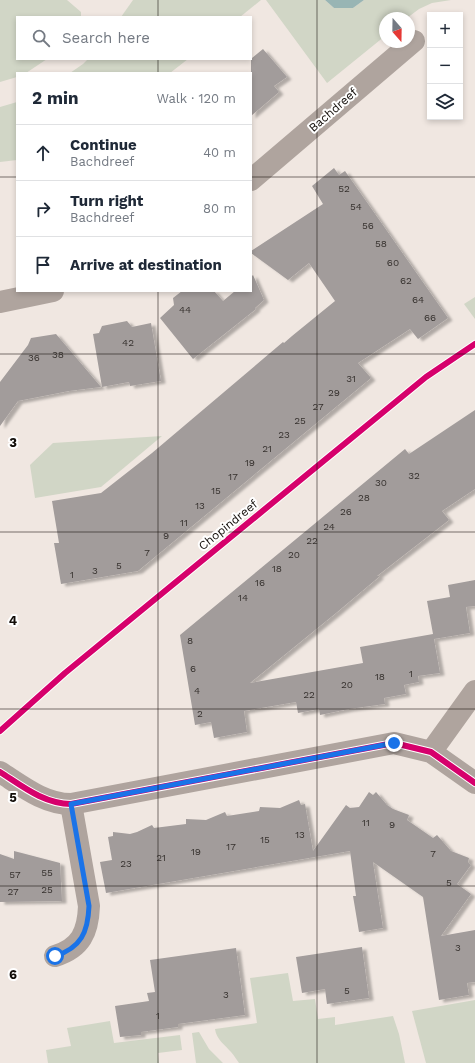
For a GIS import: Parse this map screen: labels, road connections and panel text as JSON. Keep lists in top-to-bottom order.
{
  "streets": {
    "street": ["Bachdreef"],
    "cycle path": ["Chopindreef"]
  },
  "house_numbers": [
    "52",
    "54",
    "56",
    "58",
    "60",
    "62",
    "64",
    "44",
    "66",
    "42",
    "38",
    "36",
    "31",
    "29",
    "27",
    "25",
    "23",
    "21",
    "19",
    "32",
    "17",
    "30",
    "15",
    "28",
    "13",
    "26",
    "11",
    "24",
    "9",
    "22",
    "7",
    "20",
    "5",
    "18",
    "3",
    "1",
    "16",
    "14",
    "8",
    "6",
    "1",
    "18",
    "20",
    "4",
    "22",
    "2",
    "11",
    "9",
    "13",
    "15",
    "17",
    "19",
    "7",
    "21",
    "23",
    "55",
    "57",
    "5",
    "25",
    "27",
    "3",
    "5",
    "3",
    "1"
  ],
  "north": "bottom",
  "page": {
    "map_buttons": ["+", "−"],
    "search": "Search here",
    "heading": ["2 min", "Walk · 120 m"],
    "list": [
      ["Continue", "Bachdreef", "40 m"],
      ["Turn right", "Bachdreef", "80 m"],
      "Arrive at destination"
    ]
  },
  "grid": {
    "rows": [
      "3",
      "4",
      "5",
      "6"
    ]
  }
}
